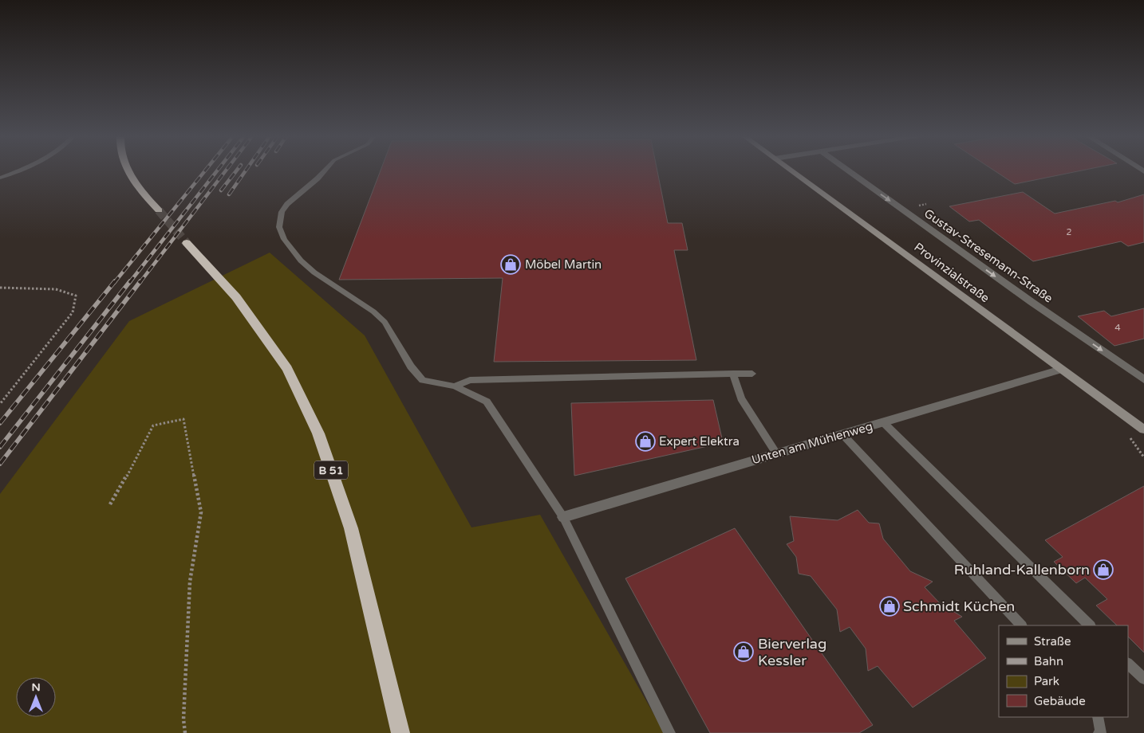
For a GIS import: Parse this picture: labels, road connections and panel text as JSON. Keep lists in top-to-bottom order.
{
  "streets": {
    "highway": ["B 51"],
    "main road": ["Provinzialstraße"],
    "street": ["Gustav-Stresemann-Straße", "Unten am Mühlenweg"]
  },
  "crossings": [
    ["Provinzialstraße", "Unten am Mühlenweg"]
  ],
  "one_way": ["Gustav-Stresemann-Straße"],
  "places": {
    "shop": [
      "Möbel Martin",
      "Expert Elektra",
      "Ruhland-Kallenborn",
      "Schmidt Küchen",
      "Bierverlag Kessler"
    ]
  },
  "house_numbers": ["2", "4"],
  "legend": [
    "Straße",
    "Bahn",
    "Park",
    "Gebäude"
  ],
  "north": "top"
}
